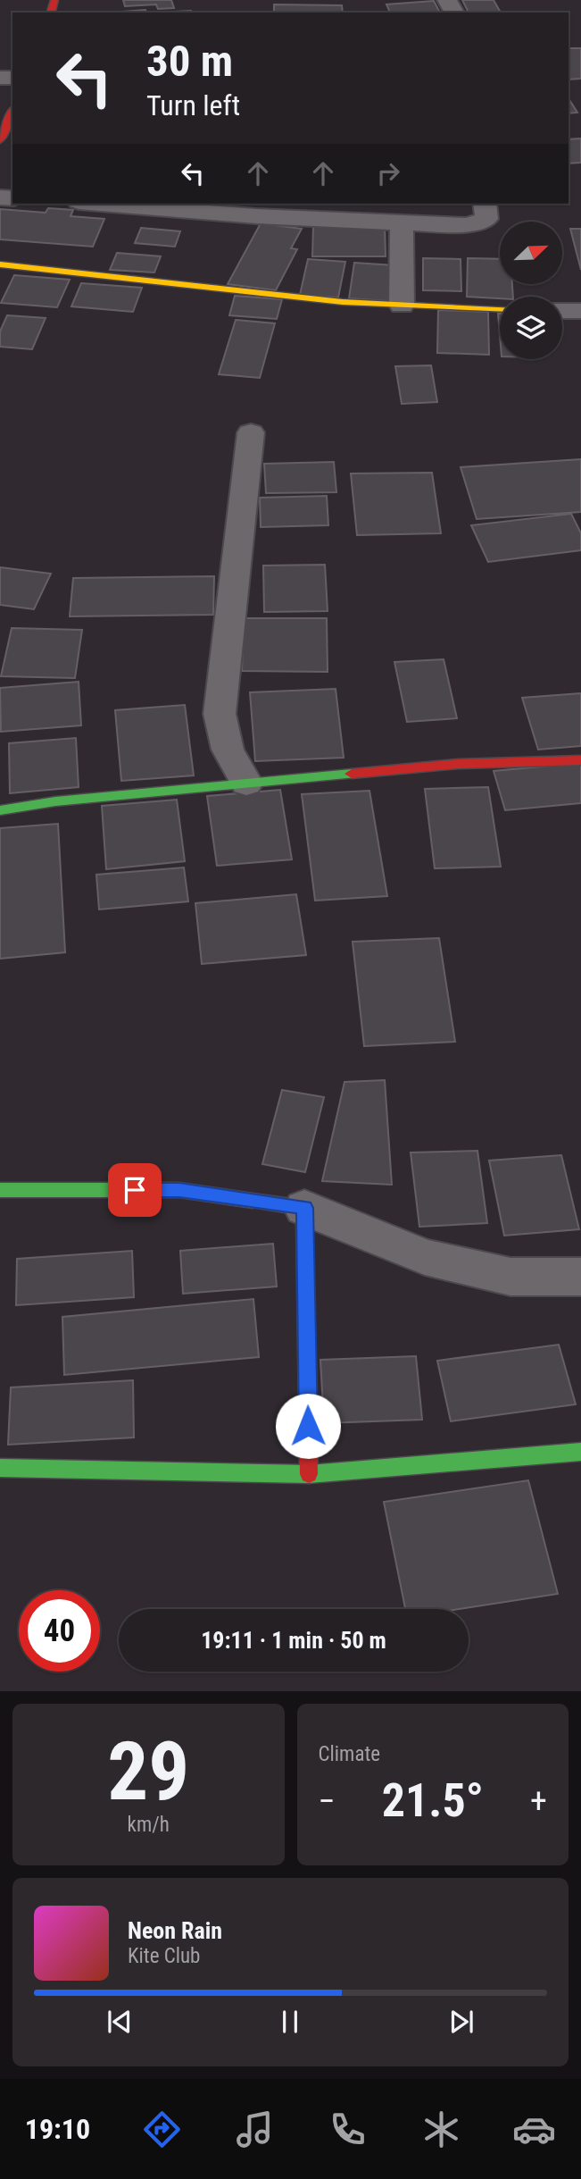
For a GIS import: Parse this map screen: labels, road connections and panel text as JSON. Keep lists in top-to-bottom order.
{
  "north": "top right",
  "page": {
    "turn": ["30 m", "Turn left"],
    "limit": "40",
    "trip": "19:11 · 1 min · 50 m",
    "tile": [
      ["29", "km/h"],
      "Climate"
    ],
    "heat": ["−", "21.5°", "+"],
    "song": ["Neon Rain", "Kite Club"],
    "tabs": "19:10"
  }
}
